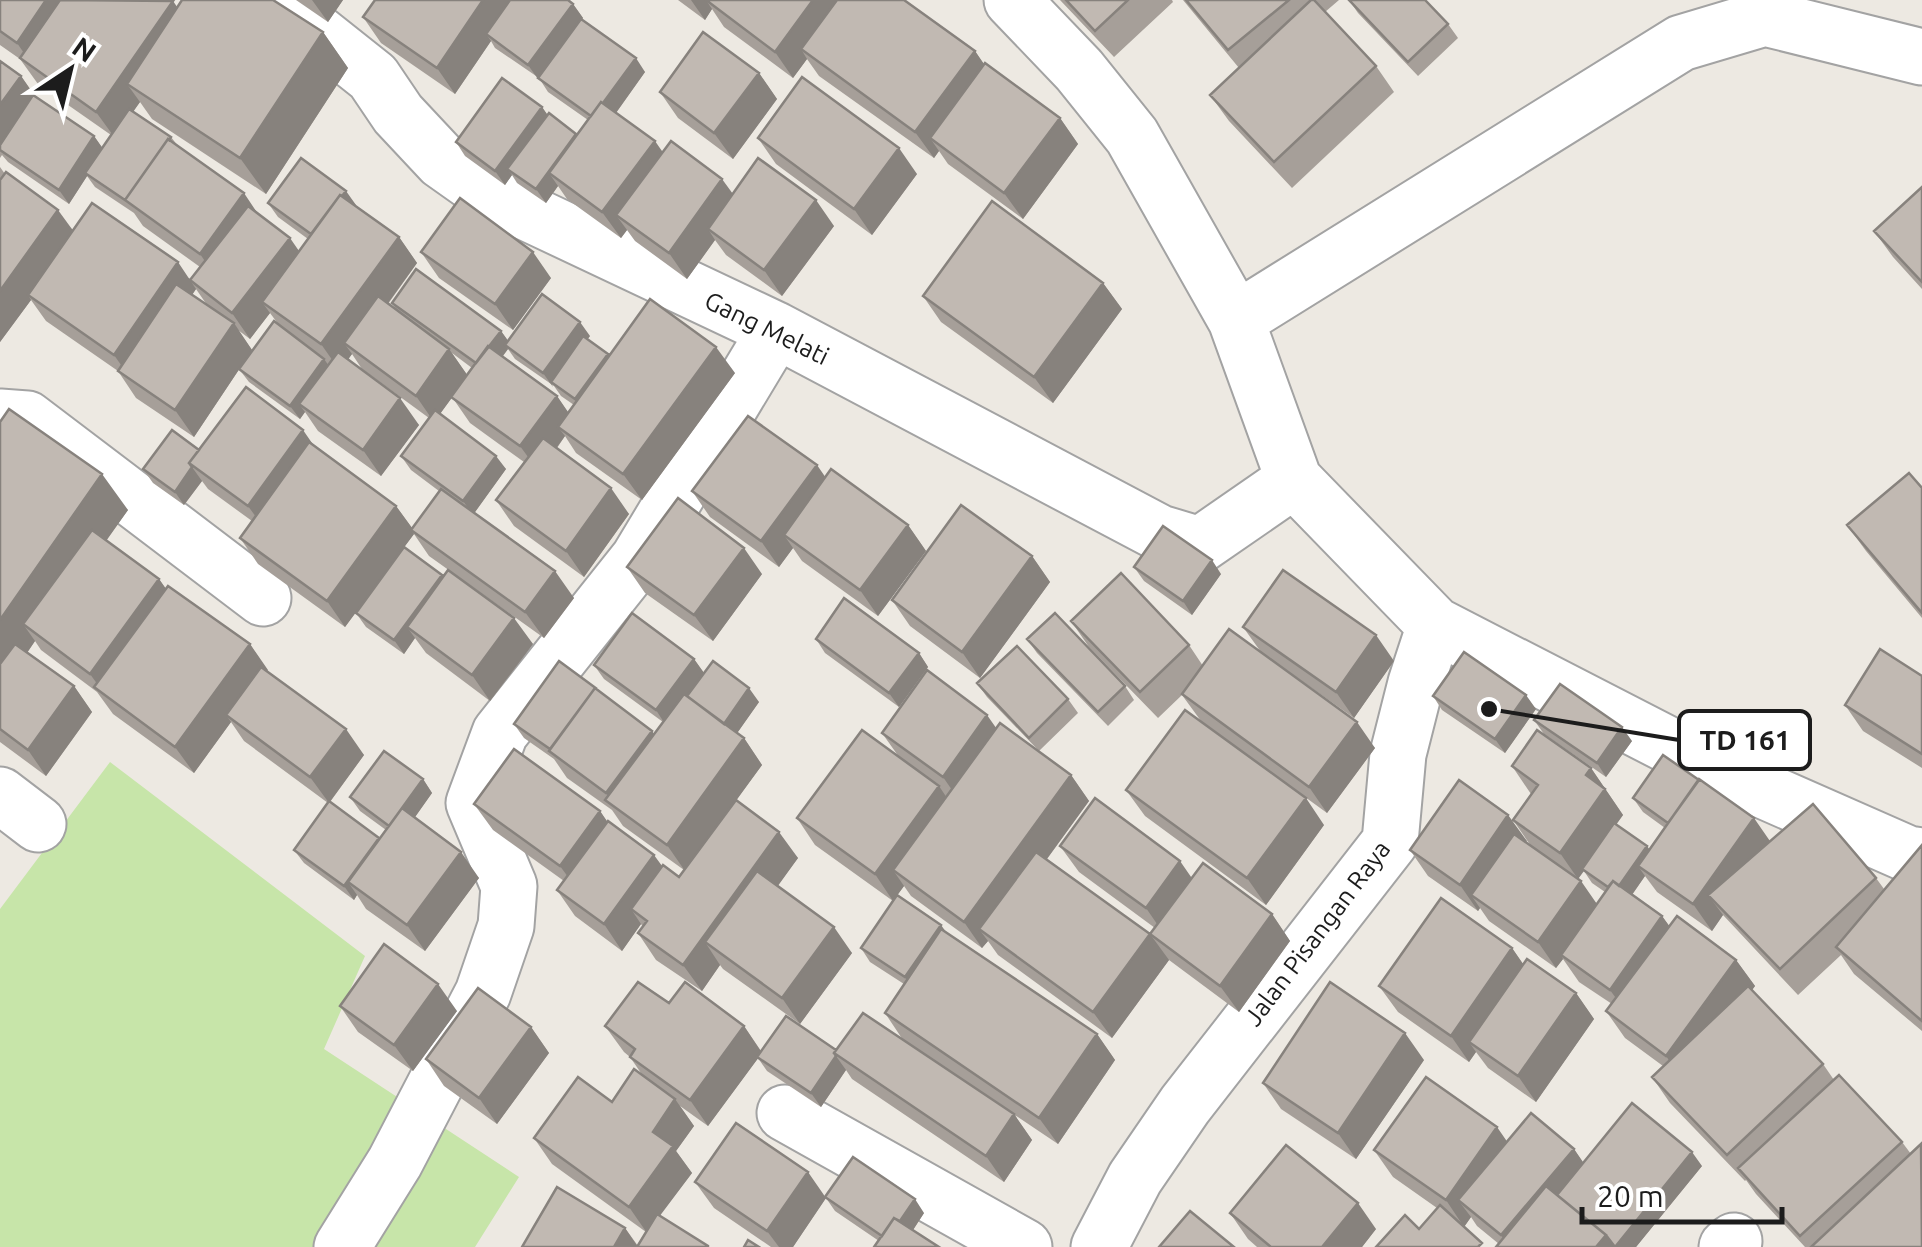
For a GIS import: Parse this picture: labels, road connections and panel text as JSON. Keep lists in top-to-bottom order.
{
  "streets": {
    "street": ["Gang Melati", "Jalan Pisangan Raya"]
  },
  "places": ["TD 161"],
  "scale_bar": "20 m",
  "north": "top right"
}
